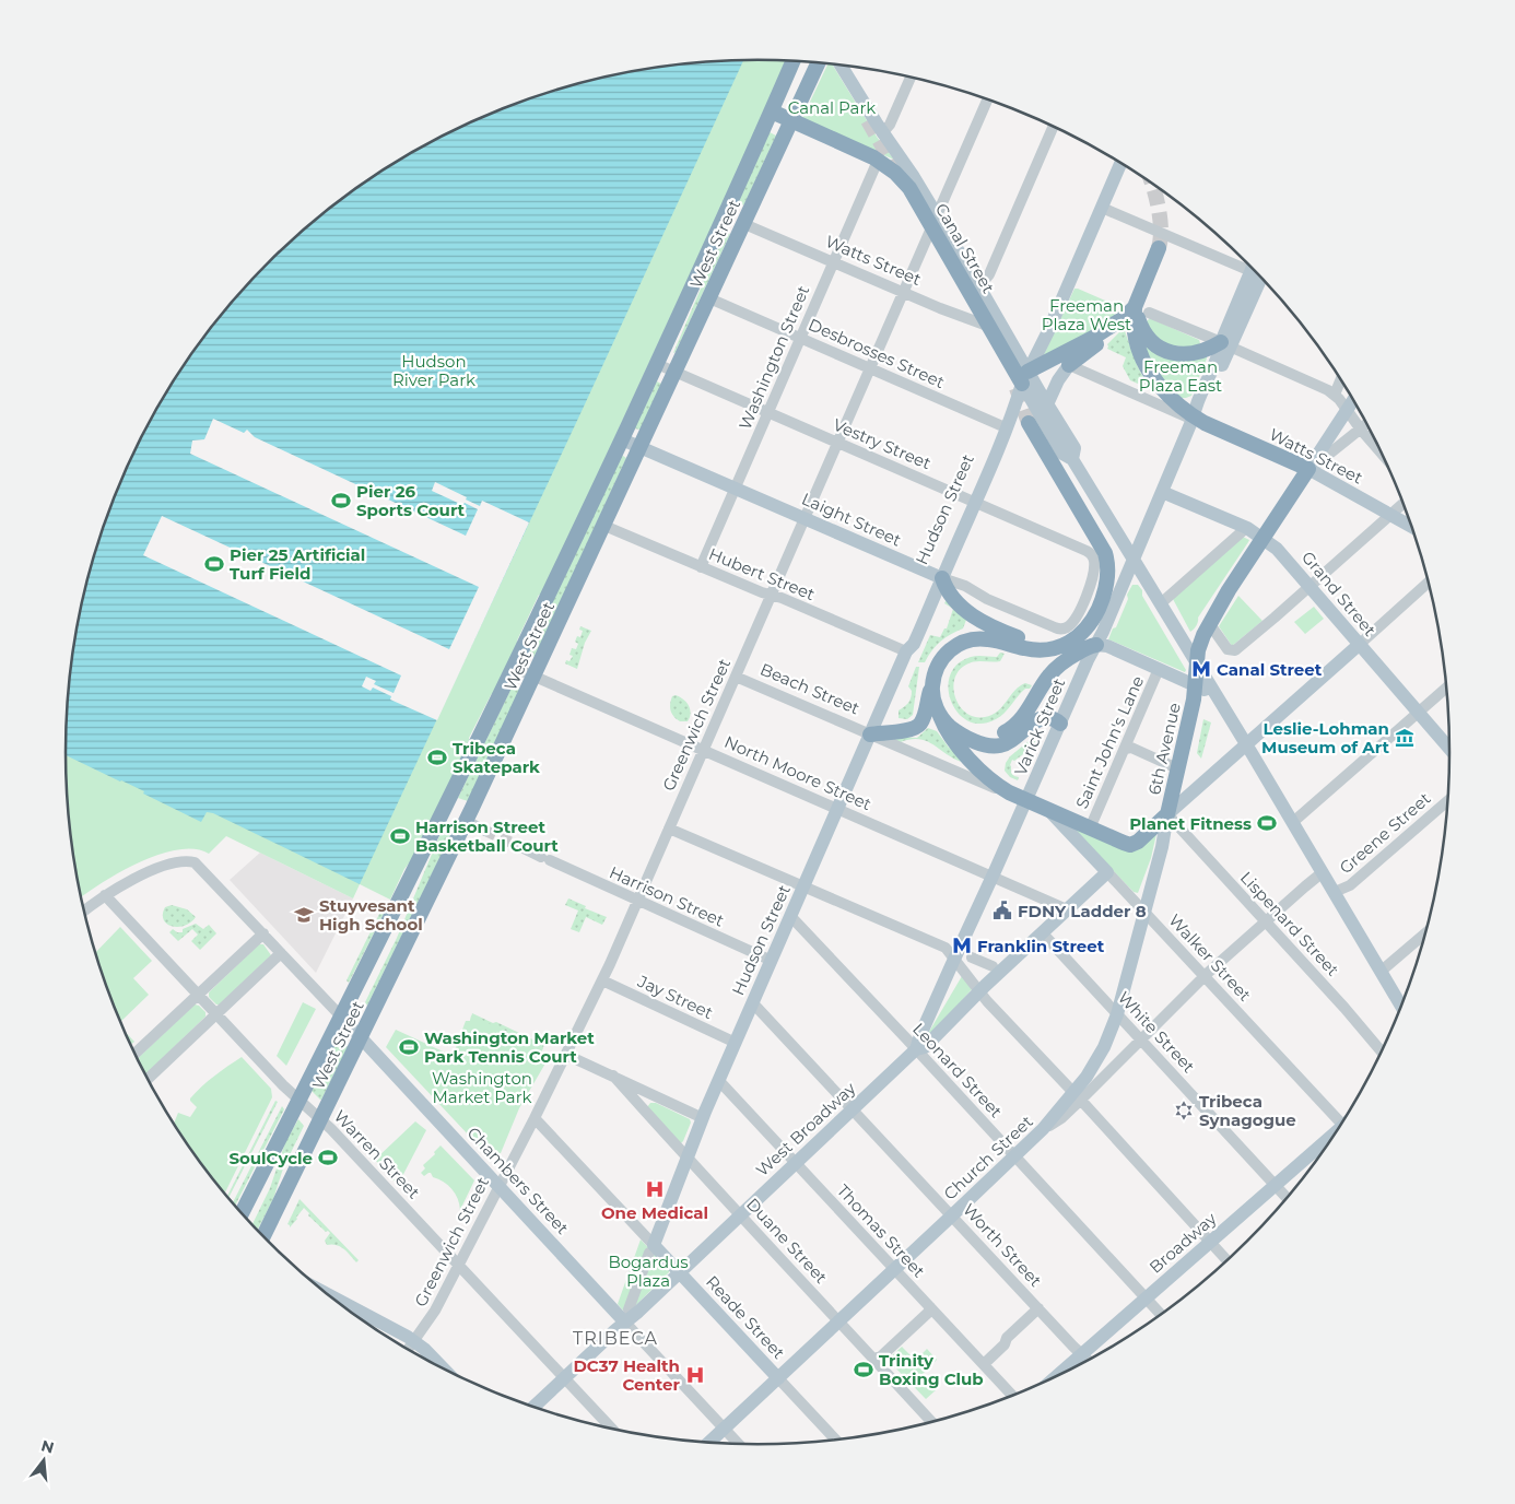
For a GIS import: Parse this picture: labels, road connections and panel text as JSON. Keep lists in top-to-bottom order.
{
  "streets": {
    "highway": [
      "West Street",
      "Canal Street",
      "Watts Street",
      "6th Avenue"
    ],
    "main road": [
      "Hudson Street",
      "Laight Street",
      "Grand Street",
      "Varick Street",
      "Walker Street",
      "West Broadway",
      "Church Street",
      "Chambers Street",
      "Broadway",
      "Reade Street"
    ],
    "street": [
      "Desbrosses Street",
      "Washington Street",
      "Vestry Street",
      "Hubert Street",
      "Beach Street",
      "Greenwich Street",
      "Saint John's Lane",
      "North Moore Street",
      "Greene Street",
      "Harrison Street",
      "Lispenard Street",
      "Jay Street",
      "White Street",
      "Leonard Street",
      "Warren Street",
      "Thomas Street",
      "Duane Street",
      "Worth Street"
    ]
  },
  "crossings": [
    ["West Street", "Canal Street"],
    ["West Street", "Watts Street"],
    ["West Street", "Desbrosses Street"],
    ["West Street", "Vestry Street"],
    ["West Street", "Laight Street"],
    ["West Street", "Hubert Street"],
    ["West Street", "North Moore Street"],
    ["West Street", "Warren Street"],
    ["West Street", "Chambers Street"],
    ["Canal Street", "Watts Street"],
    ["Canal Street", "Washington Street"],
    ["Canal Street", "Hudson Street"],
    ["Canal Street", "Greenwich Street"],
    ["Canal Street", "Varick Street"],
    ["Canal Street", "6th Avenue"],
    ["Canal Street", "Greene Street"],
    ["Watts Street", "Washington Street"],
    ["Watts Street", "Greenwich Street"],
    ["Watts Street", "Varick Street"],
    ["Watts Street", "6th Avenue"],
    ["Desbrosses Street", "Washington Street"],
    ["Desbrosses Street", "Hudson Street"],
    ["Desbrosses Street", "Greenwich Street"],
    ["Washington Street", "Vestry Street"],
    ["Washington Street", "Laight Street"],
    ["Washington Street", "Hubert Street"],
    ["Vestry Street", "Hudson Street"],
    ["Vestry Street", "Laight Street"],
    ["Vestry Street", "Greenwich Street"],
    ["Hudson Street", "Laight Street"],
    ["Hudson Street", "Hubert Street"],
    ["Hudson Street", "Beach Street"],
    ["Hudson Street", "North Moore Street"],
    ["Hudson Street", "Harrison Street"],
    ["Hudson Street", "Jay Street"],
    ["Hudson Street", "Leonard Street"],
    ["Hudson Street", "West Broadway"],
    ["Hudson Street", "Chambers Street"],
    ["Hudson Street", "Thomas Street"],
    ["Hudson Street", "Duane Street"],
    ["Hudson Street", "Worth Street"],
    ["Hudson Street", "Reade Street"],
    ["Laight Street", "Greenwich Street"],
    ["Hubert Street", "Greenwich Street"],
    ["Grand Street", "Varick Street"],
    ["Grand Street", "6th Avenue"],
    ["Beach Street", "Greenwich Street"],
    ["Greenwich Street", "North Moore Street"],
    ["Greenwich Street", "Harrison Street"],
    ["Greenwich Street", "Jay Street"],
    ["Greenwich Street", "Warren Street"],
    ["Greenwich Street", "Chambers Street"],
    ["Greenwich Street", "Duane Street"],
    ["Greenwich Street", "Reade Street"],
    ["Varick Street", "North Moore Street"],
    ["Varick Street", "Leonard Street"],
    ["Varick Street", "West Broadway"],
    ["6th Avenue", "Lispenard Street"],
    ["6th Avenue", "Walker Street"],
    ["6th Avenue", "White Street"],
    ["6th Avenue", "Church Street"],
    ["North Moore Street", "West Broadway"],
    ["Walker Street", "West Broadway"],
    ["White Street", "West Broadway"],
    ["White Street", "Broadway"],
    ["Leonard Street", "West Broadway"],
    ["Leonard Street", "Church Street"],
    ["Leonard Street", "Broadway"],
    ["West Broadway", "Warren Street"],
    ["West Broadway", "Chambers Street"],
    ["West Broadway", "Thomas Street"],
    ["West Broadway", "Duane Street"],
    ["West Broadway", "Worth Street"],
    ["West Broadway", "Reade Street"],
    ["Warren Street", "Chambers Street"],
    ["Church Street", "Chambers Street"],
    ["Church Street", "Thomas Street"],
    ["Church Street", "Duane Street"],
    ["Church Street", "Worth Street"],
    ["Church Street", "Reade Street"],
    ["Broadway", "Worth Street"]
  ],
  "districts": ["TRIBECA"],
  "parks": [
    "Canal Park",
    "Freeman Plaza West",
    "Hudson River Park",
    "Freeman Plaza East",
    "Washington Market Park",
    "Bogardus Plaza"
  ],
  "places": {
    "sports": [
      "Pier 26 Sports Court",
      "Pier 25 Artificial Turf Field",
      "Tribeca Skatepark",
      "Planet Fitness",
      "Harrison Street Basketball Court",
      "Washington Market Park Tennis Court",
      "SoulCycle",
      "Trinity Boxing Club"
    ],
    "metro station": ["Canal Street", "Franklin Street"],
    "museum": ["Leslie-Lohman Museum of Art"],
    "public building": ["FDNY Ladder 8"],
    "school or university": ["Stuyvesant High School"],
    "synagogue": ["Tribeca Synagogue"],
    "hospital": ["One Medical", "DC37 Health Center"]
  },
  "north": "top"
}
